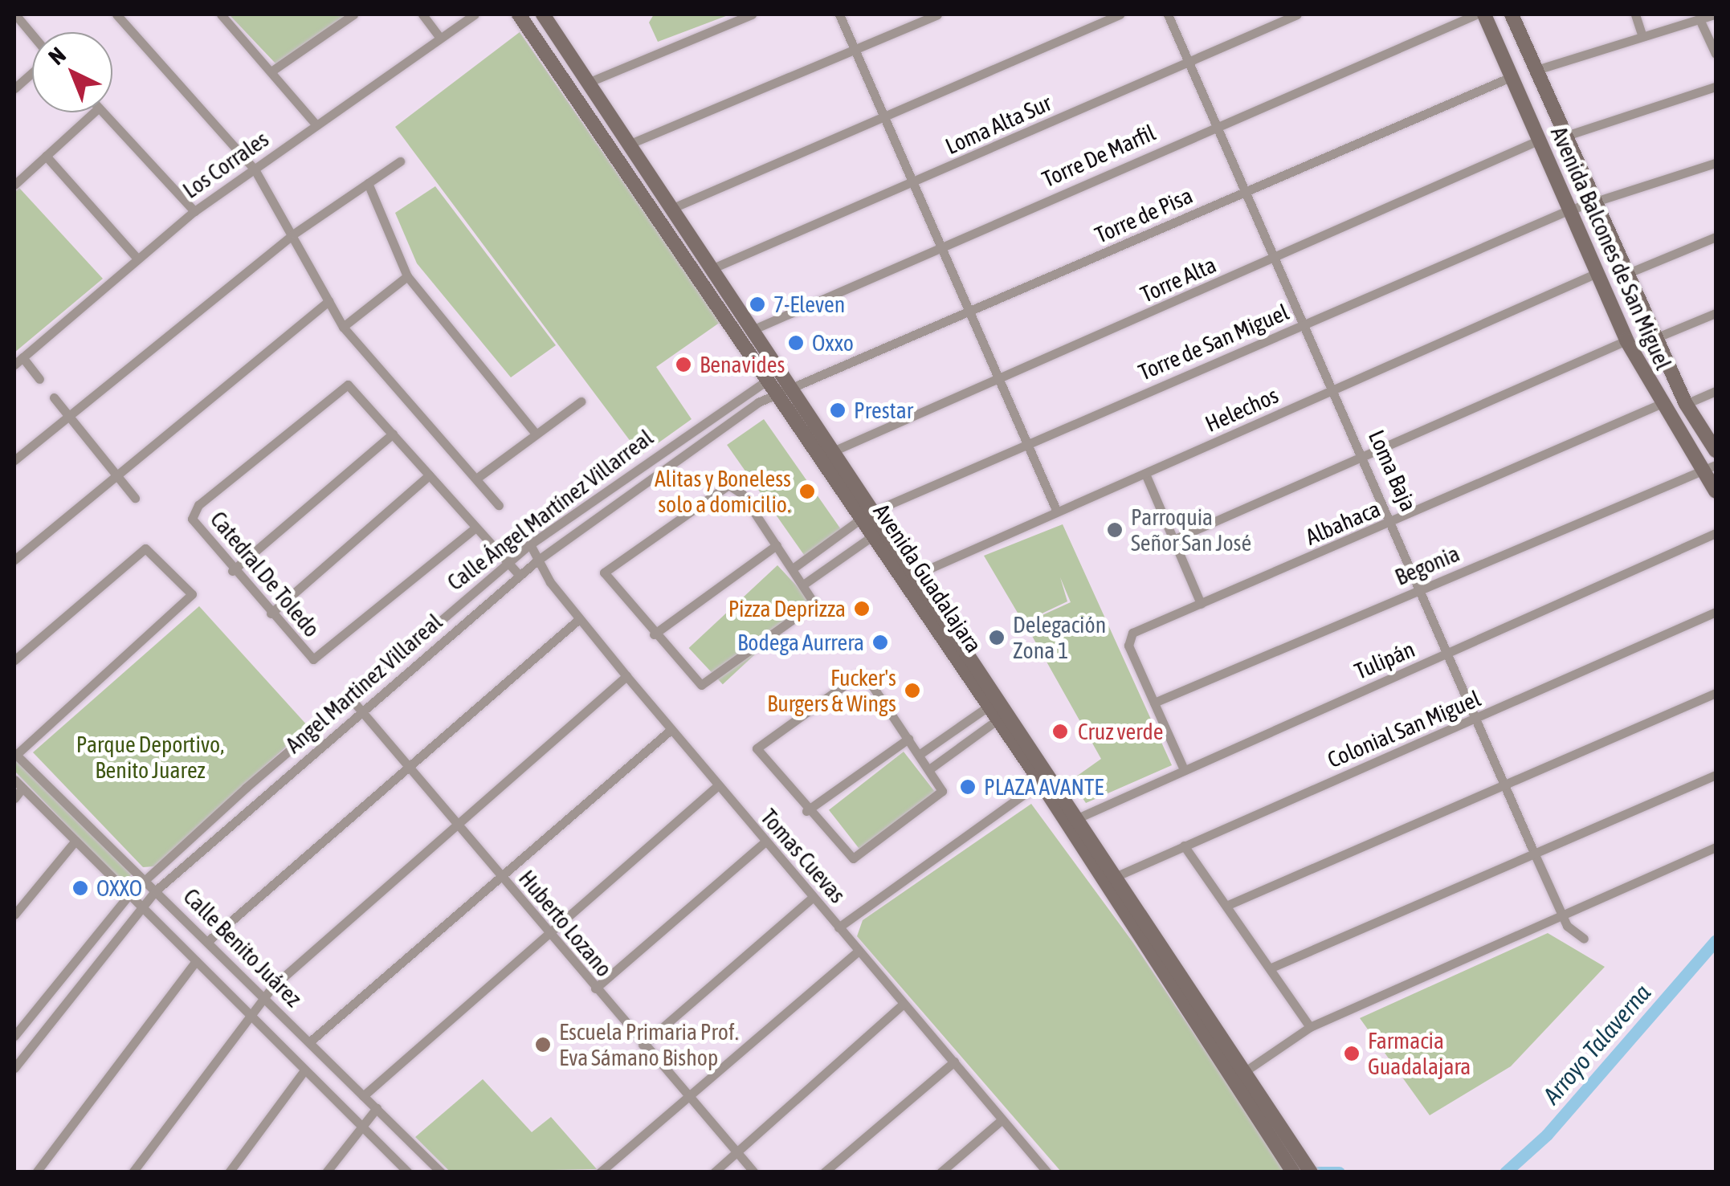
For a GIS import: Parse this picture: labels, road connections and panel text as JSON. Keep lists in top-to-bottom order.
{
  "streets": {
    "main road": ["Avenida Balcones de San Miguel", "Avenida Guadalajara"],
    "street": [
      "Loma Alta Sur",
      "Torre De Marfil",
      "Los Corrales",
      "Torre de Pisa",
      "Torre Alta",
      "Torre de San Miguel",
      "Helechos",
      "Loma Baja",
      "Calle Ángel Martínez Villarreal",
      "Albahaca",
      "Begonia",
      "Catedral De Toledo",
      "Tulipán",
      "Angel Martinez Villareal",
      "Colonial San Miguel",
      "Tomas Cuevas",
      "Huberto Lozano",
      "Calle Benito Juárez"
    ]
  },
  "crossings": [
    ["Loma Alta Sur", "Loma Baja"],
    ["Loma Alta Sur", "Avenida Guadalajara"],
    ["Torre De Marfil", "Loma Baja"],
    ["Torre De Marfil", "Avenida Guadalajara"],
    ["Torre de Pisa", "Avenida Balcones de San Miguel"],
    ["Torre de Pisa", "Loma Baja"],
    ["Torre de Pisa", "Avenida Guadalajara"],
    ["Torre de Pisa", "Angel Martinez Villareal"],
    ["Avenida Balcones de San Miguel", "Torre Alta"],
    ["Avenida Balcones de San Miguel", "Torre de San Miguel"],
    ["Avenida Balcones de San Miguel", "Helechos"],
    ["Avenida Balcones de San Miguel", "Albahaca"],
    ["Avenida Balcones de San Miguel", "Begonia"],
    ["Torre Alta", "Loma Baja"],
    ["Torre Alta", "Avenida Guadalajara"],
    ["Torre de San Miguel", "Loma Baja"],
    ["Torre de San Miguel", "Avenida Guadalajara"],
    ["Helechos", "Loma Baja"],
    ["Helechos", "Avenida Guadalajara"],
    ["Loma Baja", "Albahaca"],
    ["Loma Baja", "Begonia"],
    ["Loma Baja", "Tulipán"],
    ["Loma Baja", "Colonial San Miguel"],
    ["Calle Ángel Martínez Villarreal", "Avenida Guadalajara"],
    ["Calle Ángel Martínez Villarreal", "Tomas Cuevas"],
    ["Calle Ángel Martínez Villarreal", "Huberto Lozano"],
    ["Calle Ángel Martínez Villarreal", "Calle Benito Juárez"],
    ["Albahaca", "Begonia"],
    ["Avenida Guadalajara", "Tulipán"],
    ["Avenida Guadalajara", "Angel Martinez Villareal"],
    ["Avenida Guadalajara", "Colonial San Miguel"],
    ["Angel Martinez Villareal", "Tomas Cuevas"],
    ["Angel Martinez Villareal", "Huberto Lozano"],
    ["Angel Martinez Villareal", "Calle Benito Juárez"]
  ],
  "water": ["Arroyo Talaverna"],
  "parks": ["Parque Deportivo, Benito Juarez"],
  "places": [
    "7-Eleven",
    "Oxxo",
    "Benavides",
    "Prestar",
    "Alitas y Boneless solo a domicilio.",
    "Parroquia Señor San José",
    "Pizza Deprizza",
    "Delegación Zona 1",
    "Bodega Aurrera",
    "Fucker's Burgers & Wings",
    "Cruz verde",
    "PLAZA AVANTE",
    "OXXO",
    "Escuela Primaria Prof. Eva Sámano Bishop",
    "Farmacia Guadalajara"
  ],
  "north": "top left"
}
